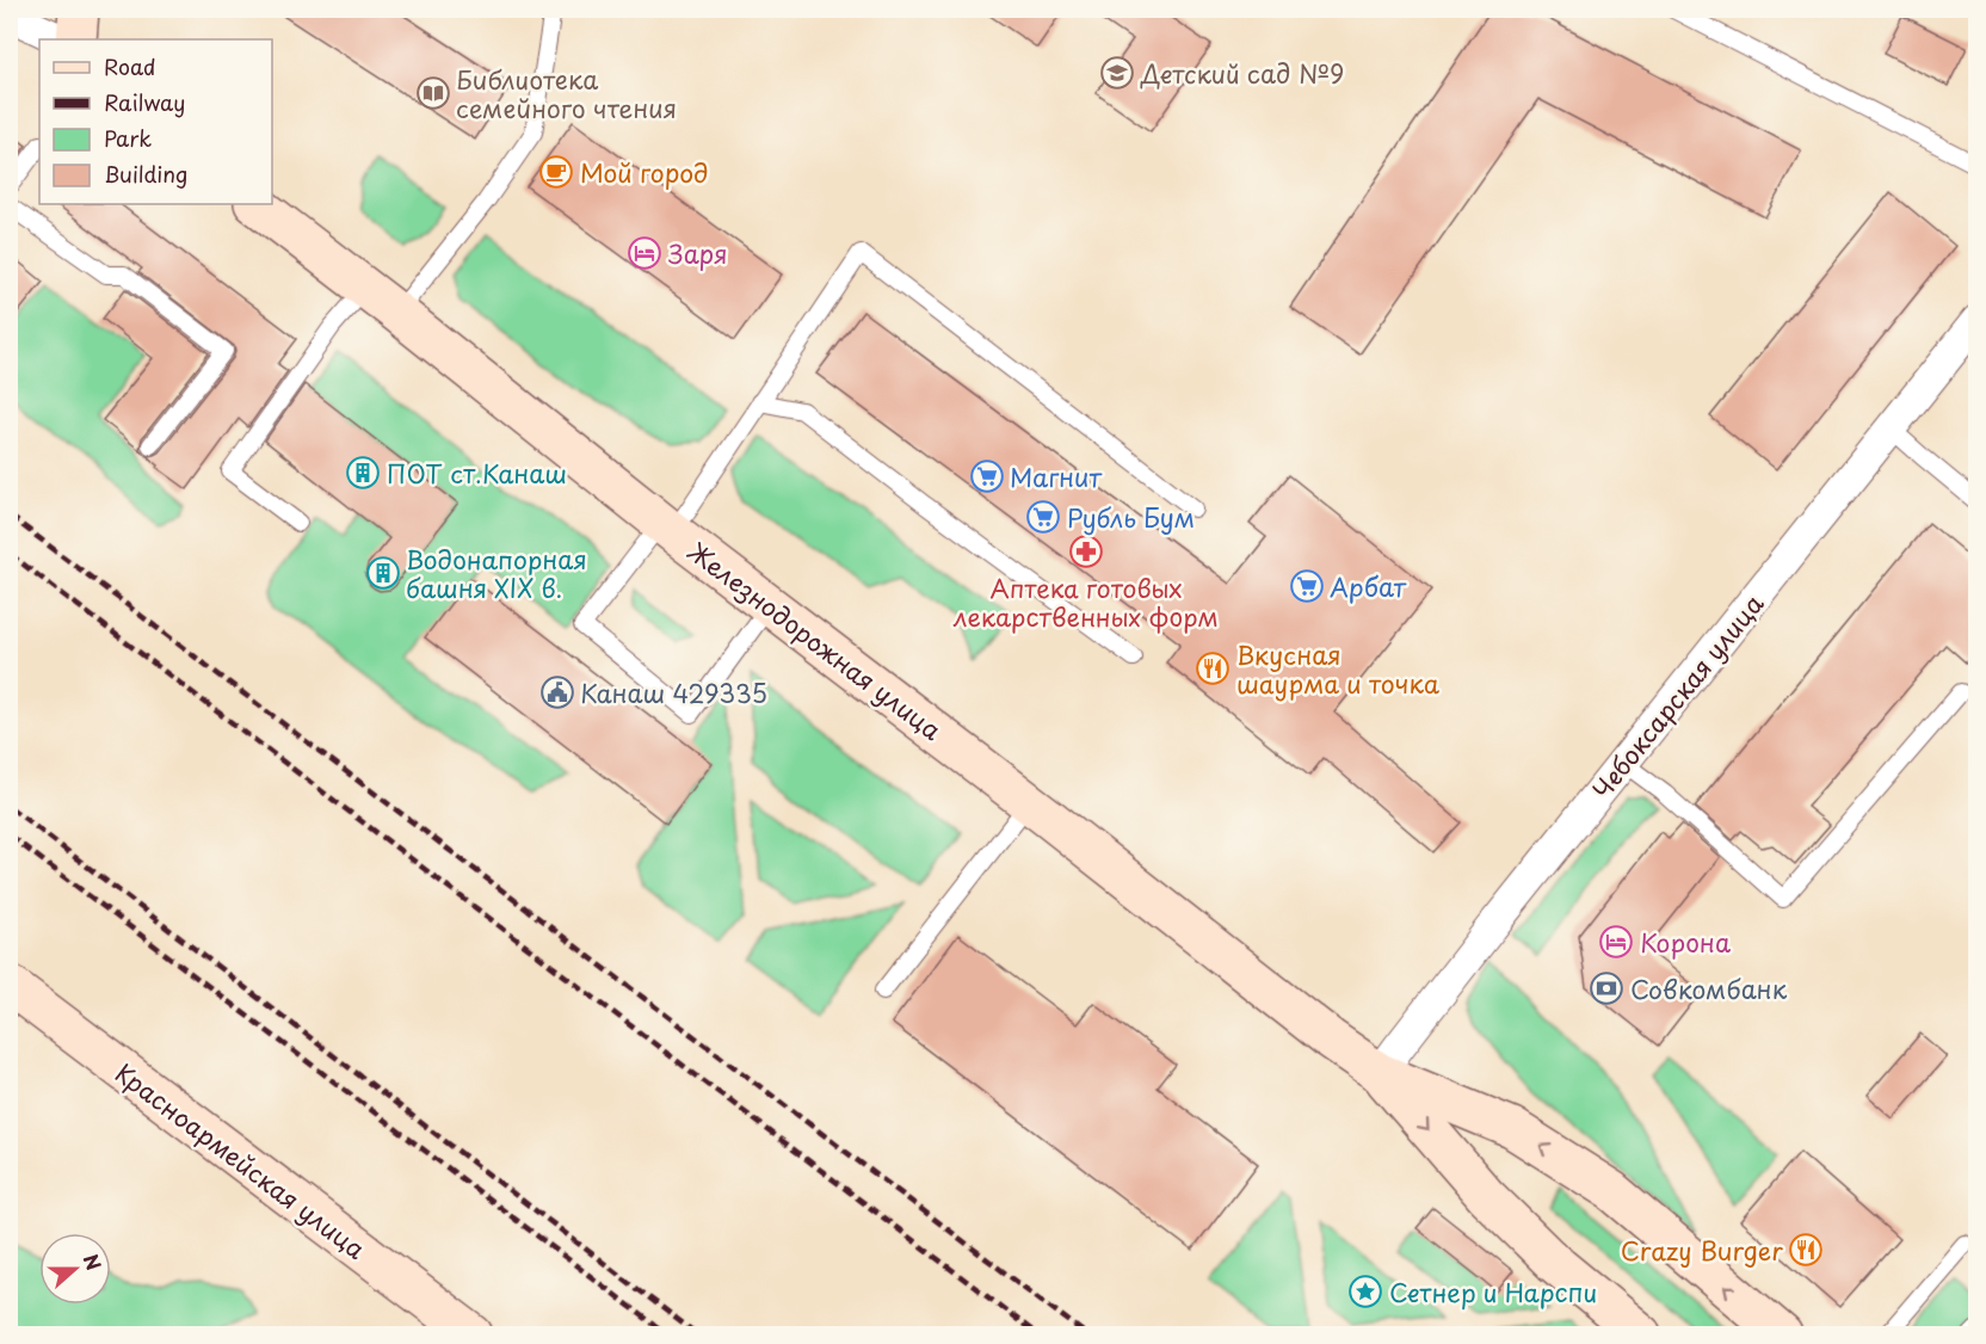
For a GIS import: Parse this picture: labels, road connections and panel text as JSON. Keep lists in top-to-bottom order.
{
  "streets": {
    "main road": ["Железнодорожная улица", "Красноармейская улица"],
    "street": ["Чебоксарская улица"]
  },
  "crossings": [
    ["Железнодорожная улица", "Чебоксарская улица"]
  ],
  "places": {
    "school or university": ["Детский сад №9"],
    "library": ["Библиотека семейного чтения"],
    "cafe": ["Мой город"],
    "hotel": ["Заря", "Корона"],
    "building": ["ПОТ ст.Канаш", "Водонапорная башня XIX в."],
    "supermarket": ["Магнит", "Рубль Бум", "Арбат"],
    "pharmacy": ["Аптека готовых лекарственных форм"],
    "restaurant": ["Вкусная шаурма и точка", "Crazy Burger"],
    "public building": ["Канаш 429335"],
    "bank": ["Совкомбанк"],
    "place": ["Сетнер и Нарспи"]
  },
  "legend": [
    "Road",
    "Railway",
    "Park",
    "Building"
  ],
  "north": "right"
}
